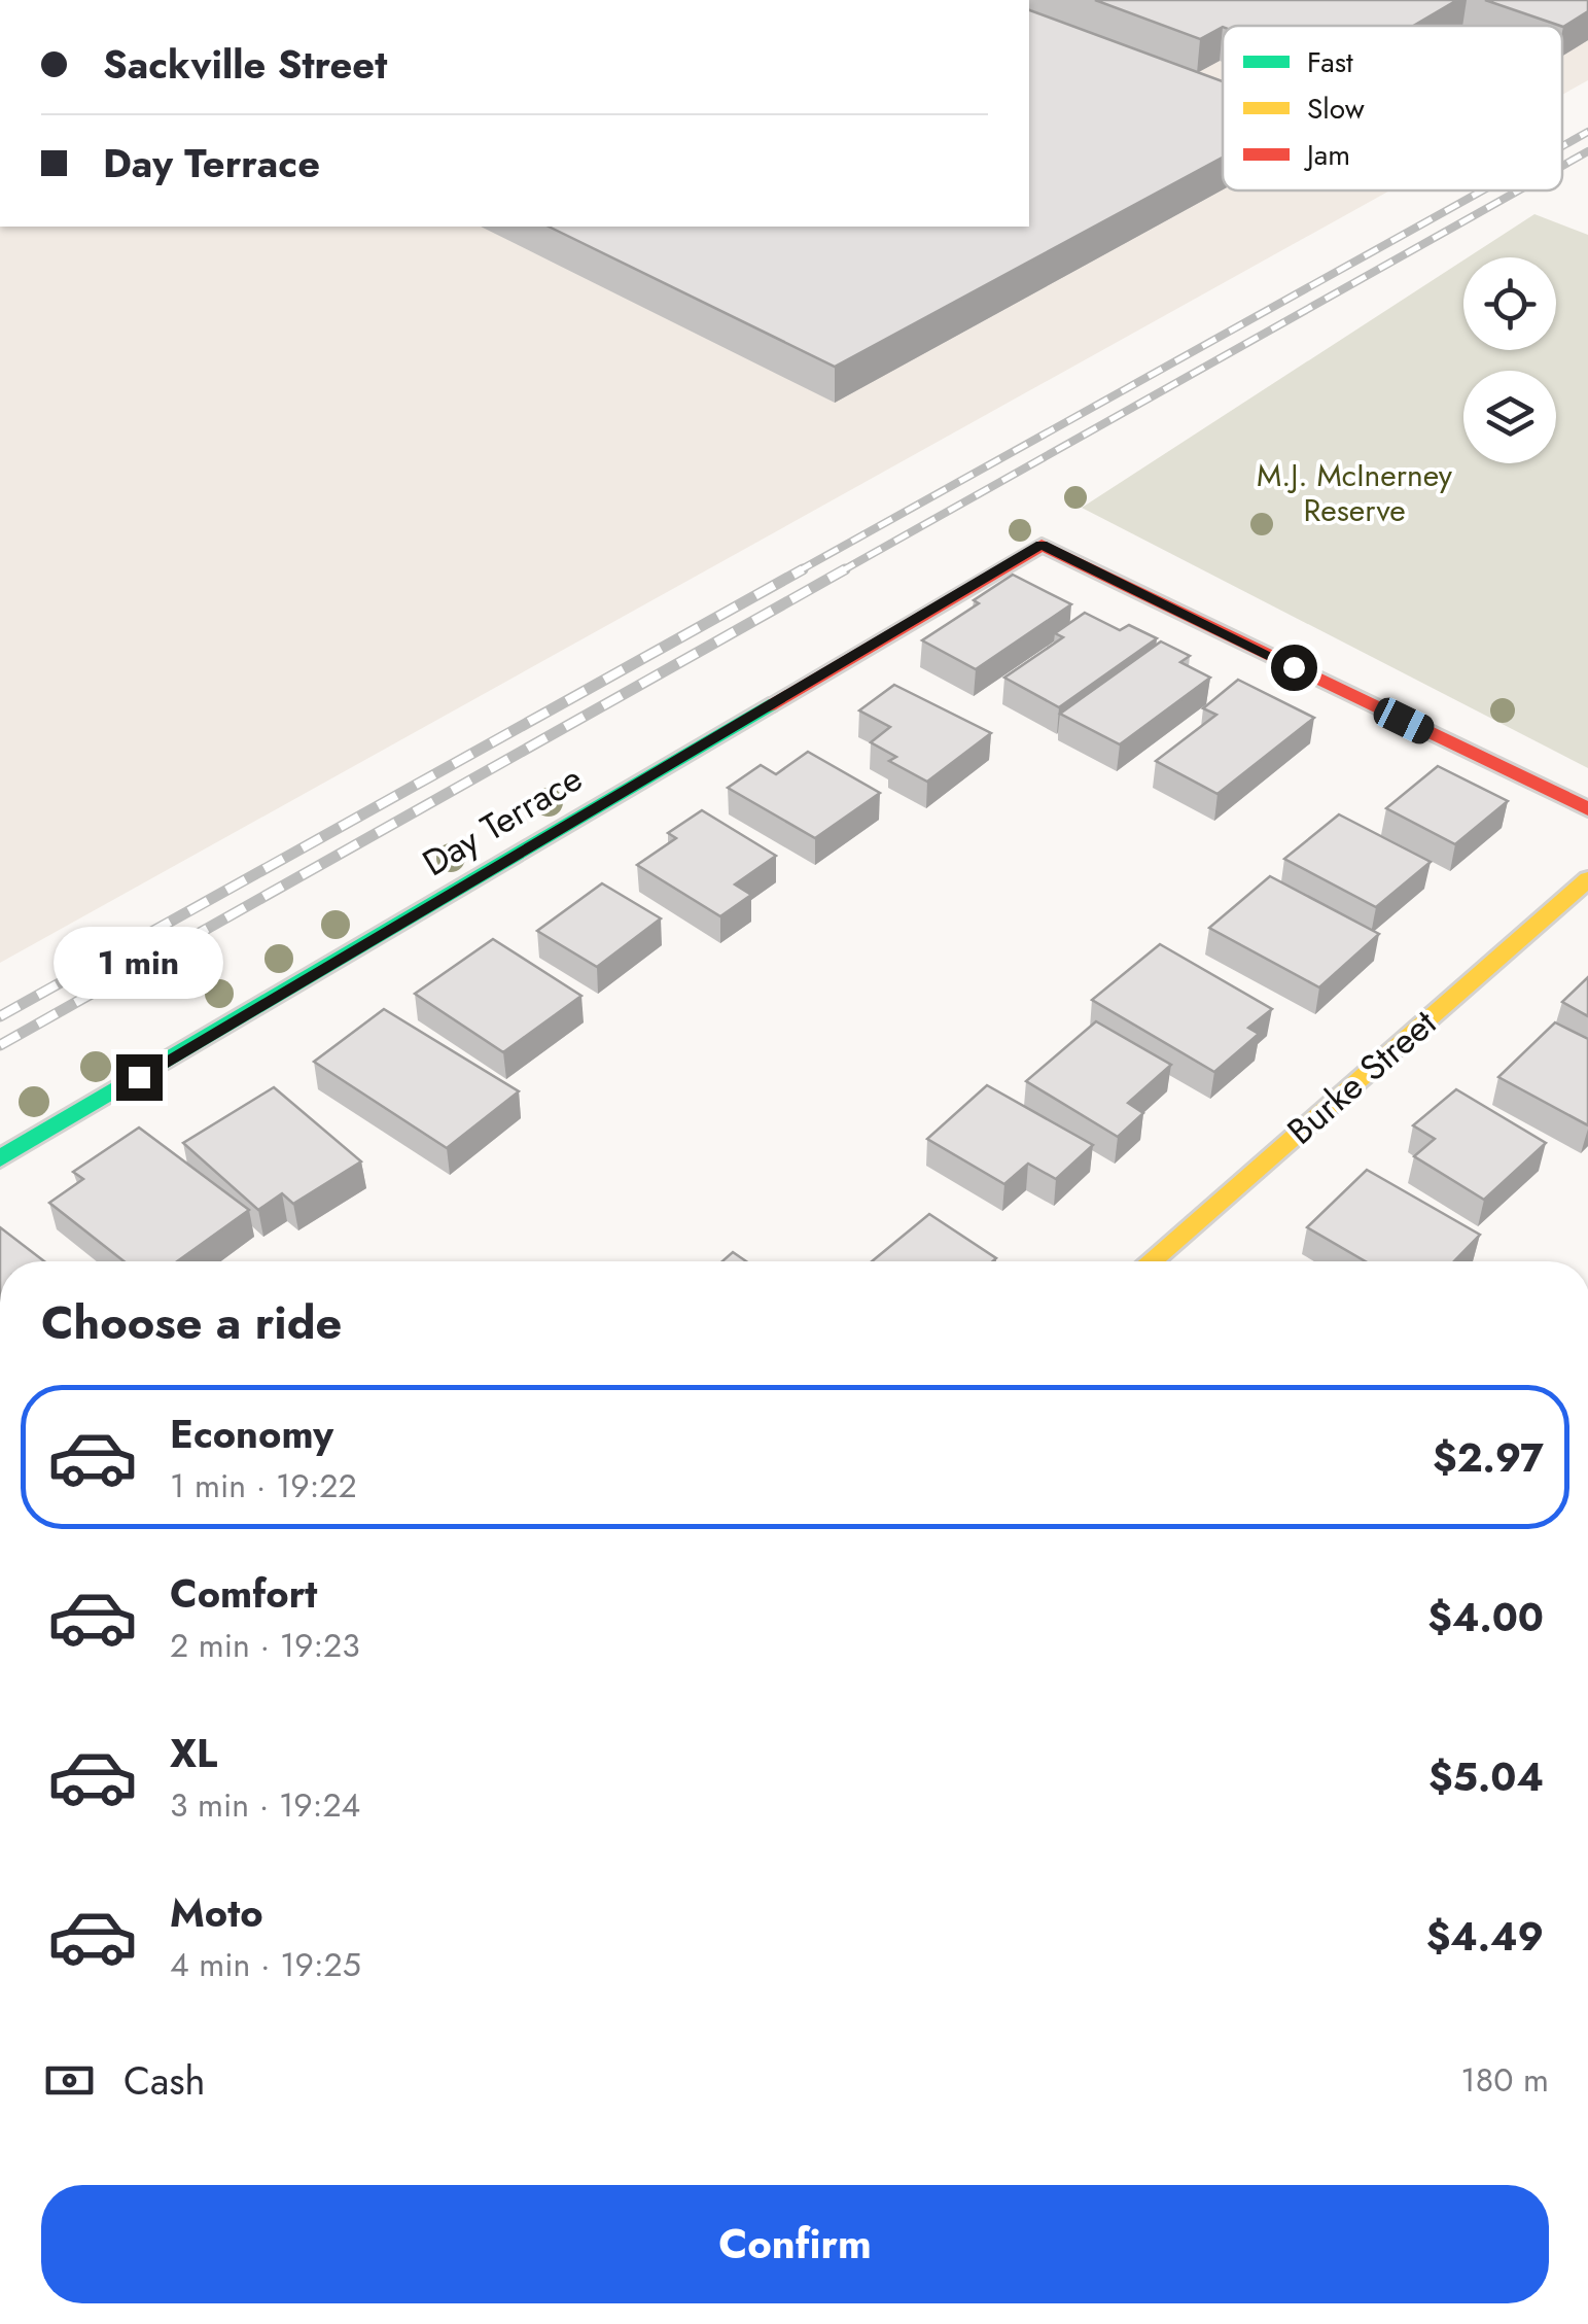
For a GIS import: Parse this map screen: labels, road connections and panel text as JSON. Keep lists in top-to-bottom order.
{
  "streets": {
    "street": ["Day Terrace", "Burke Street"]
  },
  "parks": ["M.J. McInerney Reserve"],
  "legend": ["Fast", "Slow", "Jam"],
  "page": {
    "banner": ["Sackville Street", "Day Terrace"],
    "bubble": "1 min",
    "heading": "Choose a ride",
    "list": [
      {
        "name": "Economy",
        "note": "1 min · 19:22",
        "value": "$2.97"
      },
      {
        "name": "Comfort",
        "note": "2 min · 19:23",
        "value": "$4.00"
      },
      {
        "name": "XL",
        "note": "3 min · 19:24",
        "value": "$5.04"
      },
      {
        "name": "Moto",
        "note": "4 min · 19:25",
        "value": "$4.49"
      }
    ],
    "pay": ["Cash", "180 m"],
    "buttons": "Confirm"
  }
}
